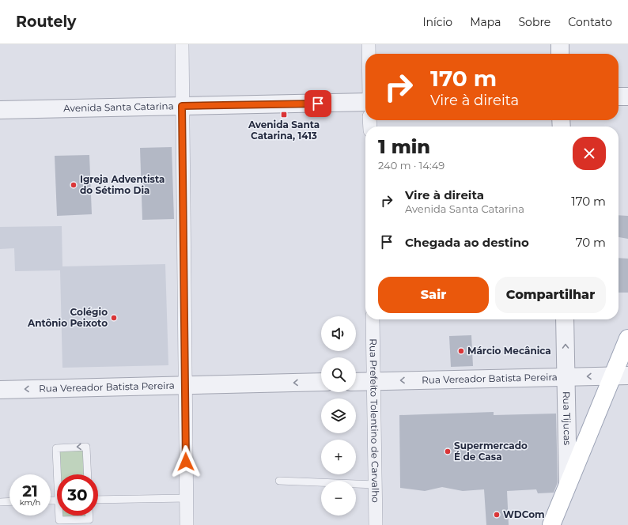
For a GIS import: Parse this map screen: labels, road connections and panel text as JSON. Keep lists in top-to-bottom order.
{
  "streets": {
    "street": [
      "Avenida Santa Catarina",
      "Rua Vereador Batista Pereira",
      "Rua Tijucas",
      "Rua Prefeito Tolentino de Carvalho"
    ]
  },
  "crossings": [
    ["Rua Vereador Batista Pereira", "Rua Tijucas"],
    ["Rua Vereador Batista Pereira", "Rua Prefeito Tolentino de Carvalho"]
  ],
  "one_way": ["Rua Vereador Batista Pereira"],
  "places": {
    "transit": ["Avenida Santa Catarina, 1413"],
    "other": [
      "Igreja Adventista do Sétimo Dia",
      "Colégio Antônio Peixoto",
      "Márcio Mecânica",
      "Supermercado É de Casa",
      "WDCom"
    ]
  },
  "page": {
    "header": "Routely",
    "nav": [
      "Início",
      "Mapa",
      "Sobre",
      "Contato"
    ],
    "turn": ["170 m", "Vire à direita"],
    "heading": ["1 min", "240 m · 14:49"],
    "list": [
      {
        "name": "Vire à direita",
        "note": "Avenida Santa Catarina",
        "value": "170 m"
      },
      {
        "name": "Chegada ao destino",
        "value": "70 m"
      }
    ],
    "buttons": ["Sair", "Compartilhar"],
    "map_buttons": ["+", "−"],
    "speed": "21 km/h",
    "limit": "30"
  }
}
